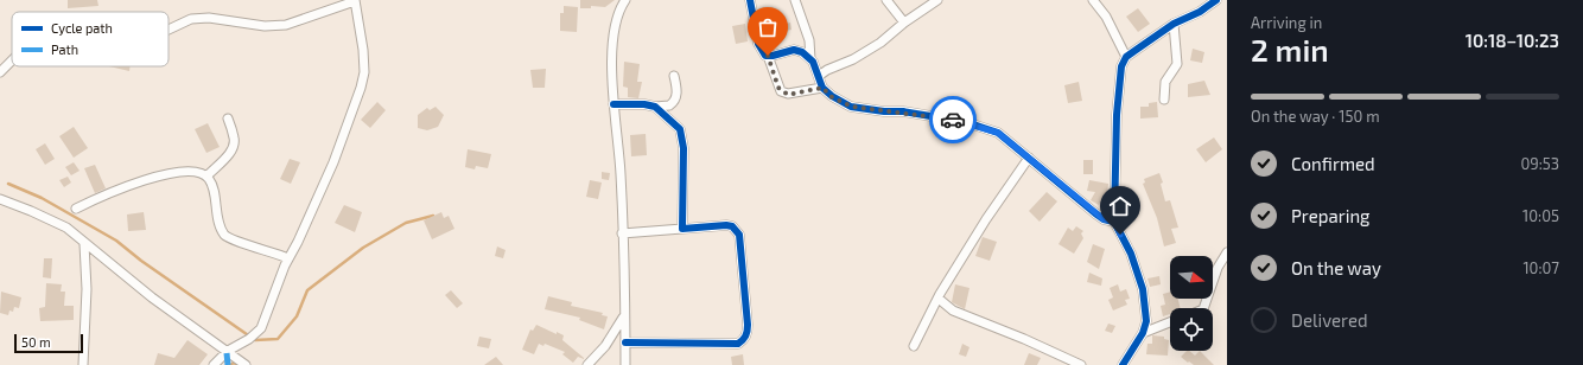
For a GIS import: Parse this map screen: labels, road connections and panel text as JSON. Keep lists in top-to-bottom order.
{
  "legend": ["Cycle path", "Path"],
  "scale_bar": "50 m",
  "north": "right",
  "page": {
    "heading": ["2 min", "Arriving in", "10:18–10:23"],
    "bar": "On the way · 150 m",
    "list": [
      ["Confirmed", "09:53"],
      ["Preparing", "10:05"],
      ["On the way", "10:07"],
      "Delivered"
    ],
    "scale": "50 m"
  }
}
